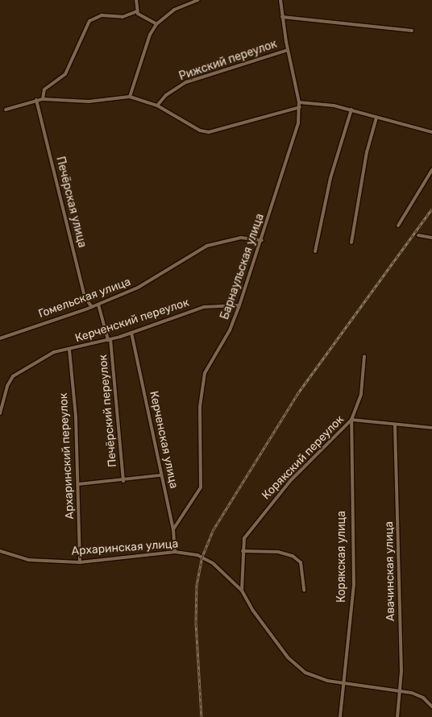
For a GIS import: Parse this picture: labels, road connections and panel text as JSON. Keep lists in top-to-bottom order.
{
  "streets": {
    "street": [
      "Рижский переулок",
      "Печёрская улица",
      "Барнаульская улица",
      "Гомельская улица",
      "Керченский переулок",
      "Печёрский переулок",
      "Керченская улица",
      "Архаринский переулок",
      "Корякский переулок",
      "Архаринская улица",
      "Корякская улица",
      "Авачинская улица"
    ]
  },
  "crossings": [
    ["Рижский переулок", "Барнаульская улица"],
    ["Печёрская улица", "Гомельская улица"],
    ["Барнаульская улица", "Гомельская улица"],
    ["Барнаульская улица", "Керченский переулок"],
    ["Барнаульская улица", "Керченская улица"],
    ["Гомельская улица", "Печёрский переулок"],
    ["Керченский переулок", "Печёрский переулок"],
    ["Керченский переулок", "Керченская улица"],
    ["Керченский переулок", "Архаринский переулок"],
    ["Керченская улица", "Архаринская улица"],
    ["Архаринский переулок", "Архаринская улица"],
    ["Корякский переулок", "Архаринская улица"],
    ["Корякский переулок", "Корякская улица"],
    ["Архаринская улица", "Корякская улица"],
    ["Архаринская улица", "Авачинская улица"]
  ]
}
